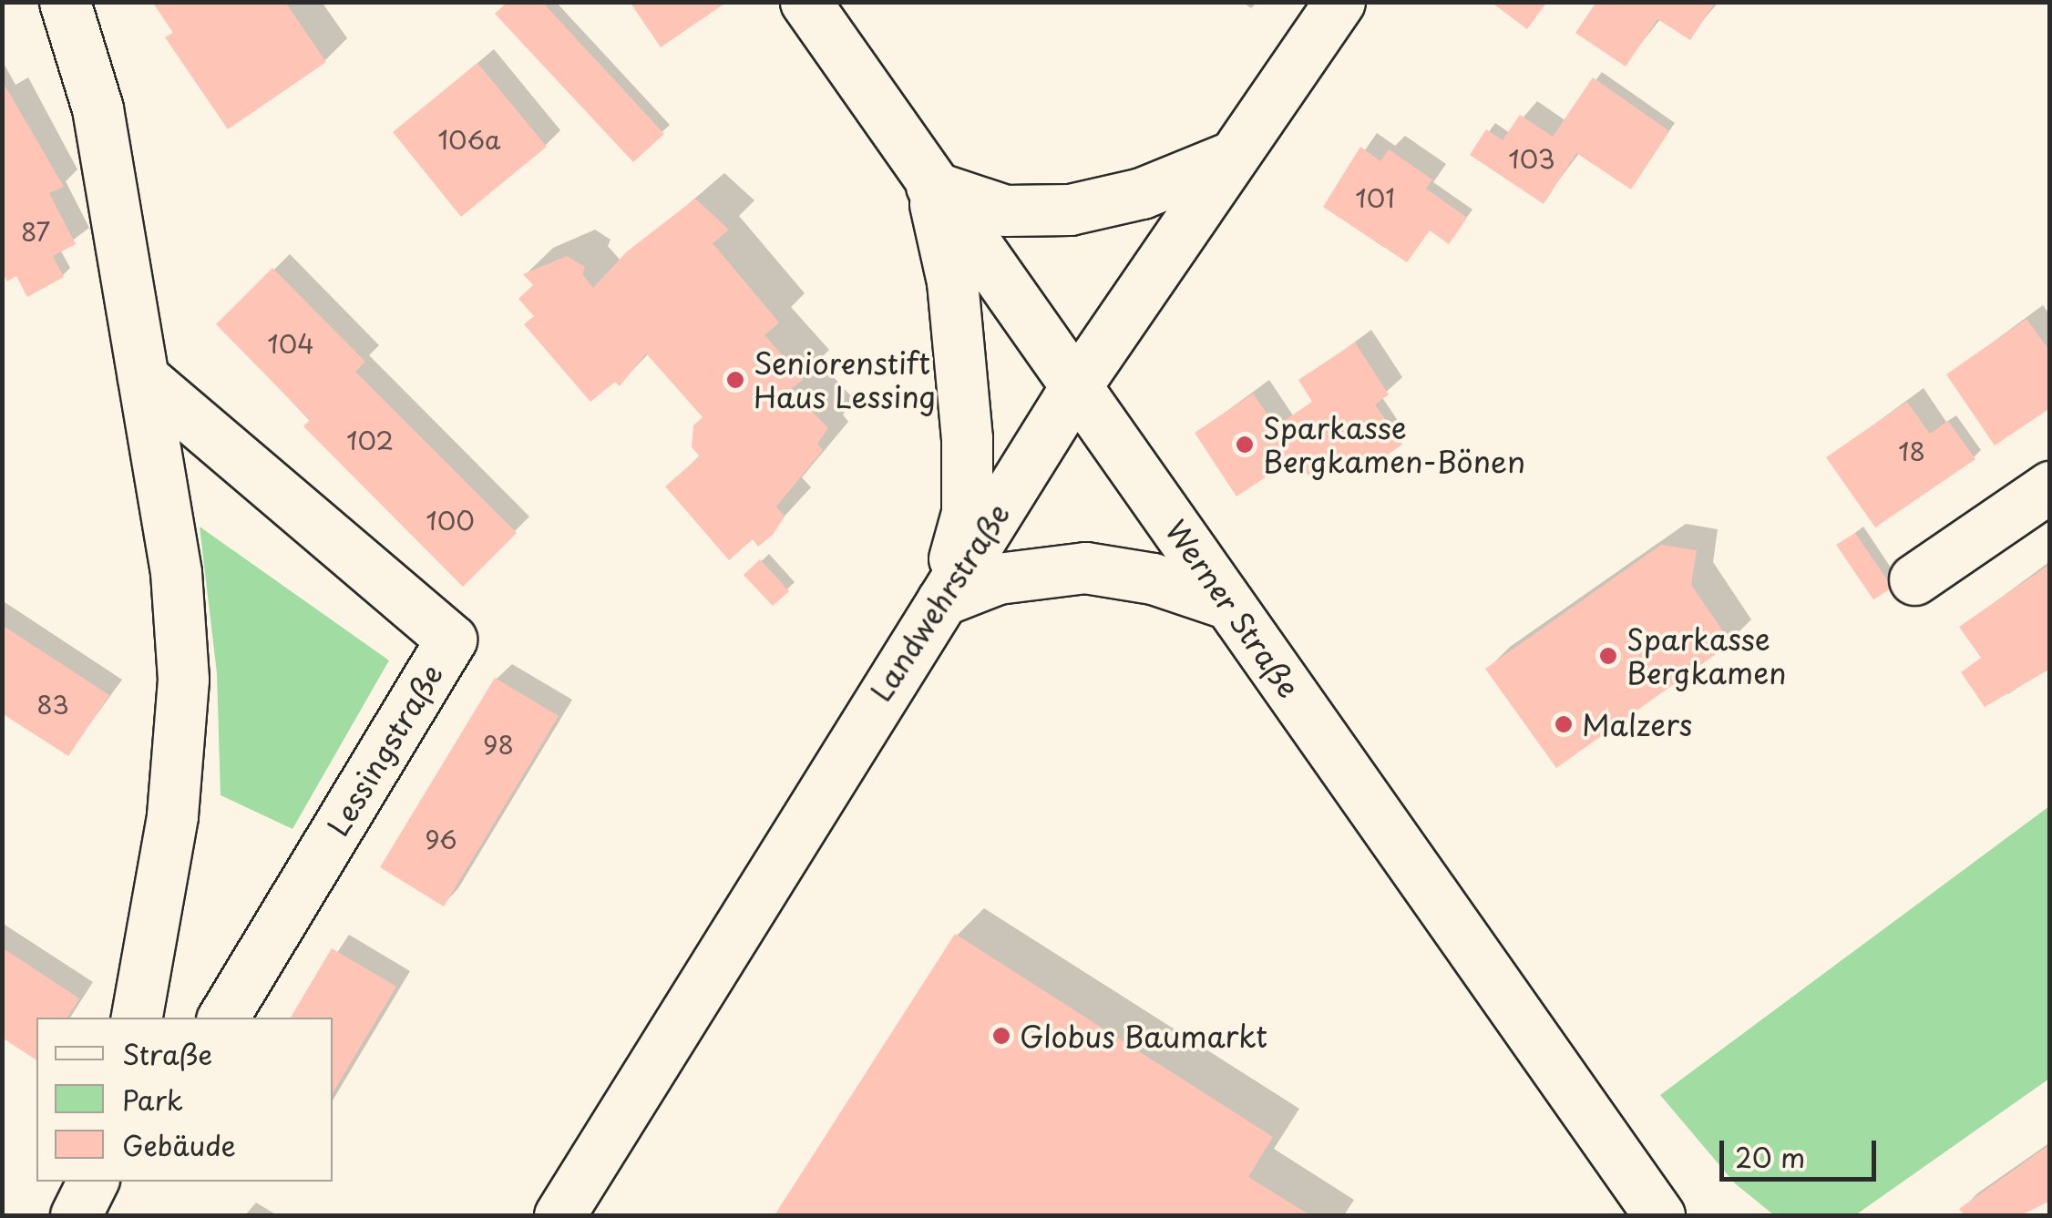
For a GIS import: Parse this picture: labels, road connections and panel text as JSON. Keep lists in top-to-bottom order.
{
  "streets": {
    "main road": ["Landwehrstraße", "Werner Straße", "Lessingstraße"]
  },
  "crossings": [
    ["Landwehrstraße", "Werner Straße"]
  ],
  "places": [
    "Seniorenstift Haus Lessing",
    "Sparkasse Bergkamen-Bönen",
    "Sparkasse Bergkamen",
    "Malzers",
    "Globus Baumarkt"
  ],
  "house_numbers": [
    "106a",
    "103",
    "101",
    "87",
    "104",
    "102",
    "18",
    "100",
    "83",
    "98",
    "96"
  ],
  "legend": ["Straße", "Park", "Gebäude"],
  "scale_bar": "20 m"
}
